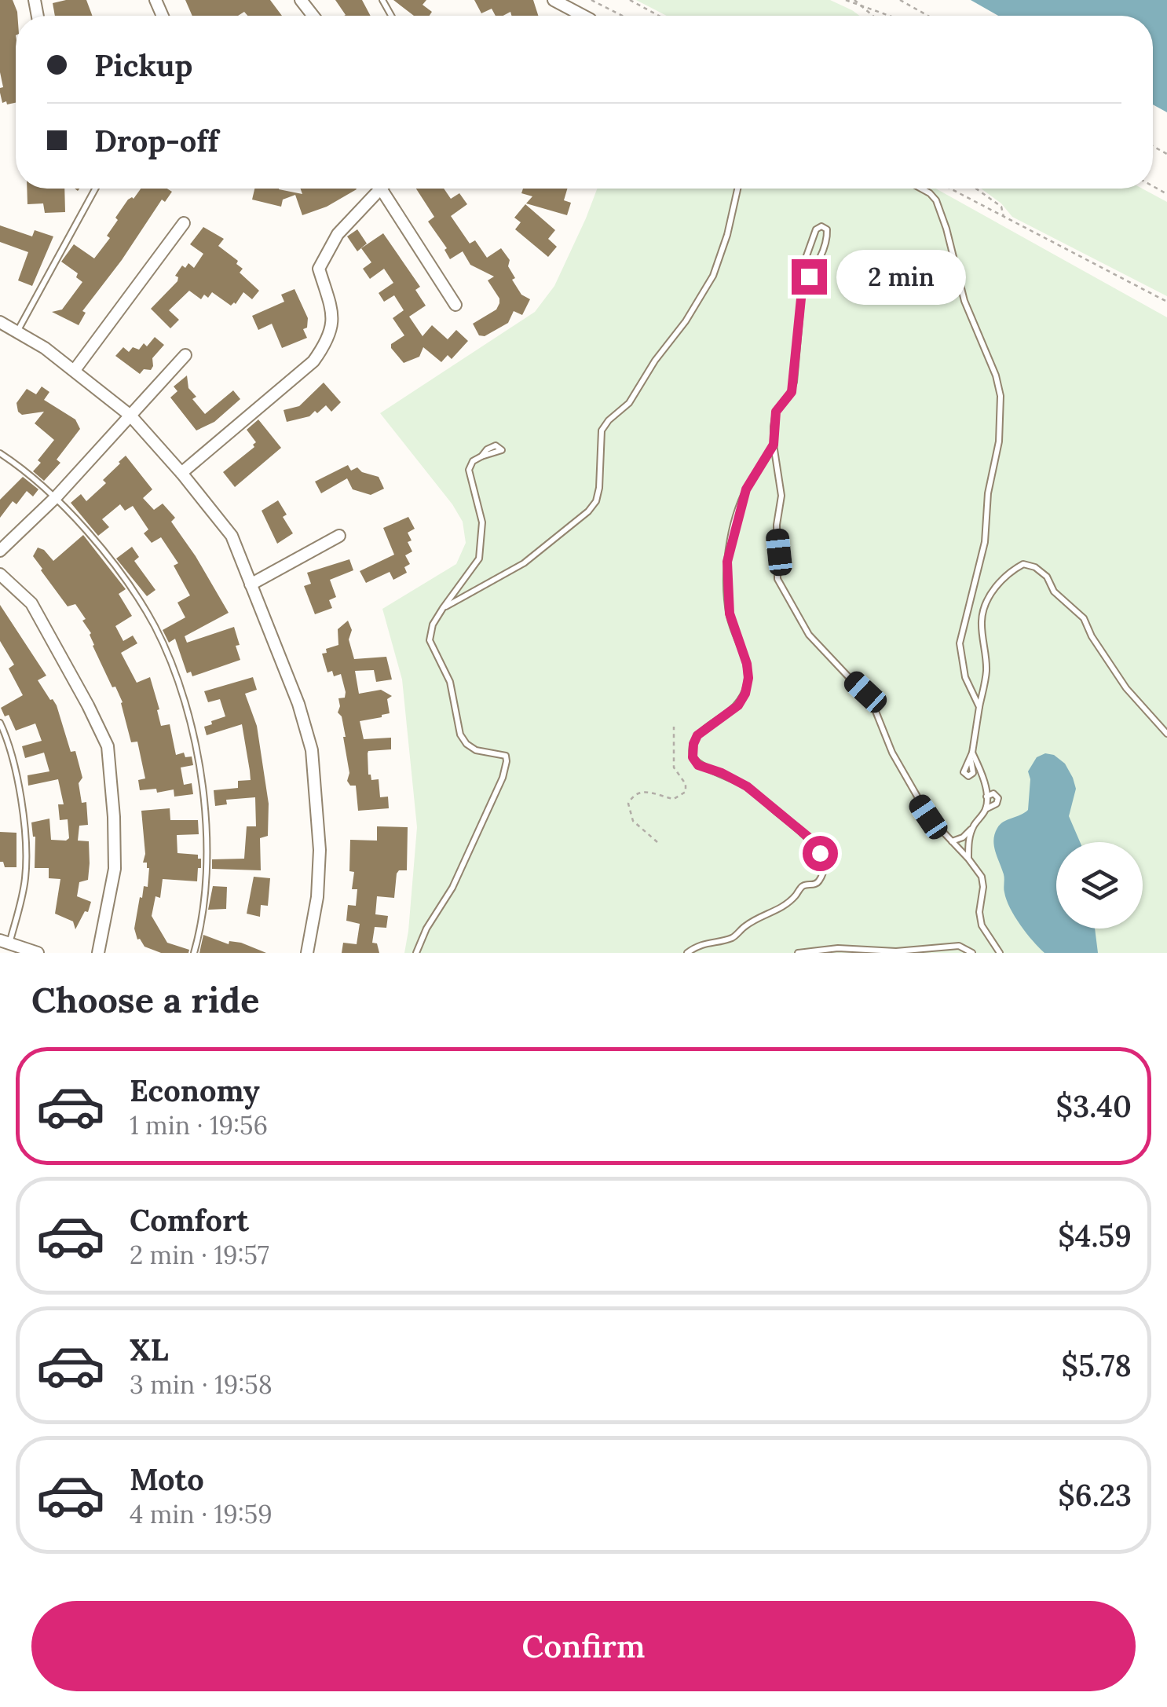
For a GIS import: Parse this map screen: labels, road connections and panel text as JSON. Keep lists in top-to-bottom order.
{
  "page": {
    "banner": ["Pickup", "Drop-off"],
    "bubble": "2 min",
    "heading": "Choose a ride",
    "list": [
      {
        "name": "Economy",
        "note": "1 min · 19:56",
        "value": "$3.40"
      },
      {
        "name": "Comfort",
        "note": "2 min · 19:57",
        "value": "$4.59"
      },
      {
        "name": "XL",
        "note": "3 min · 19:58",
        "value": "$5.78"
      },
      {
        "name": "Moto",
        "note": "4 min · 19:59",
        "value": "$6.23"
      }
    ],
    "buttons": "Confirm"
  }
}
